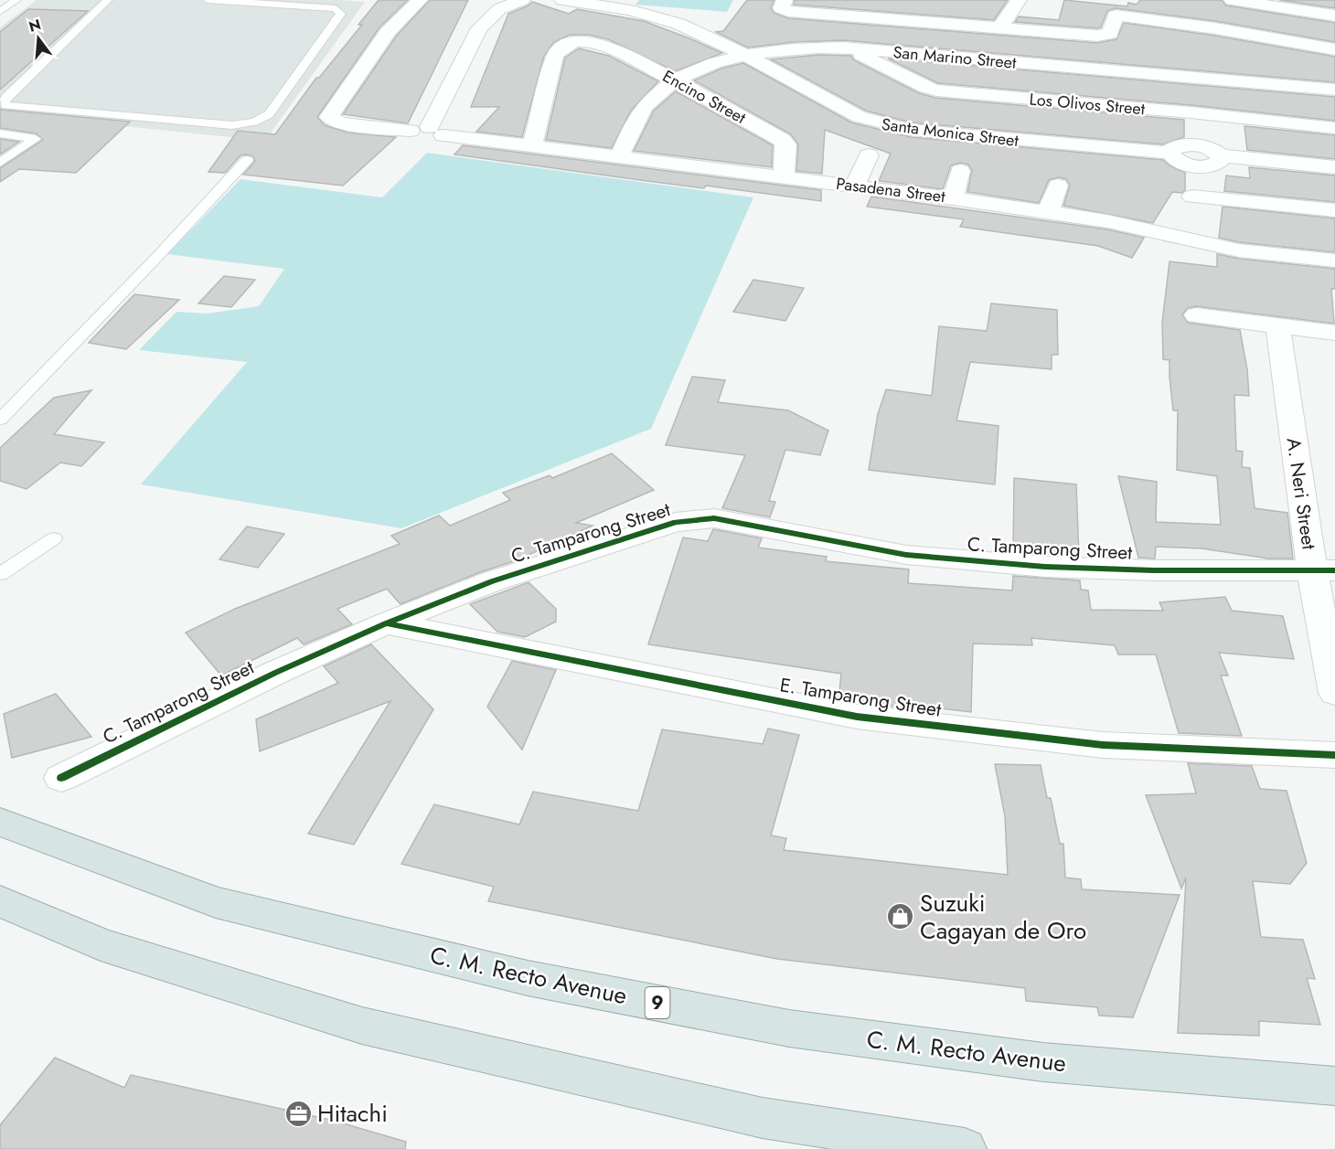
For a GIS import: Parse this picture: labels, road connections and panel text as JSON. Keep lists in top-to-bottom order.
{
  "streets": {
    "highway": ["C. M. Recto Avenue", "9"],
    "street": [
      "San Marino Street",
      "Encino Street",
      "Los Olivos Street",
      "Santa Monica Street",
      "Pasadena Street",
      "A. Neri Street",
      "C. Tamparong Street",
      "E. Tamparong Street"
    ]
  },
  "crossings": [
    ["San Marino Street", "Encino Street"],
    ["San Marino Street", "Los Olivos Street"],
    ["San Marino Street", "Santa Monica Street"],
    ["San Marino Street", "Pasadena Street"],
    ["Encino Street", "Pasadena Street"],
    ["A. Neri Street", "C. Tamparong Street"],
    ["C. Tamparong Street", "E. Tamparong Street"]
  ],
  "places": {
    "shop": ["Suzuki Cagayan de Oro"],
    "office": ["Hitachi"]
  },
  "north": "top"
}
